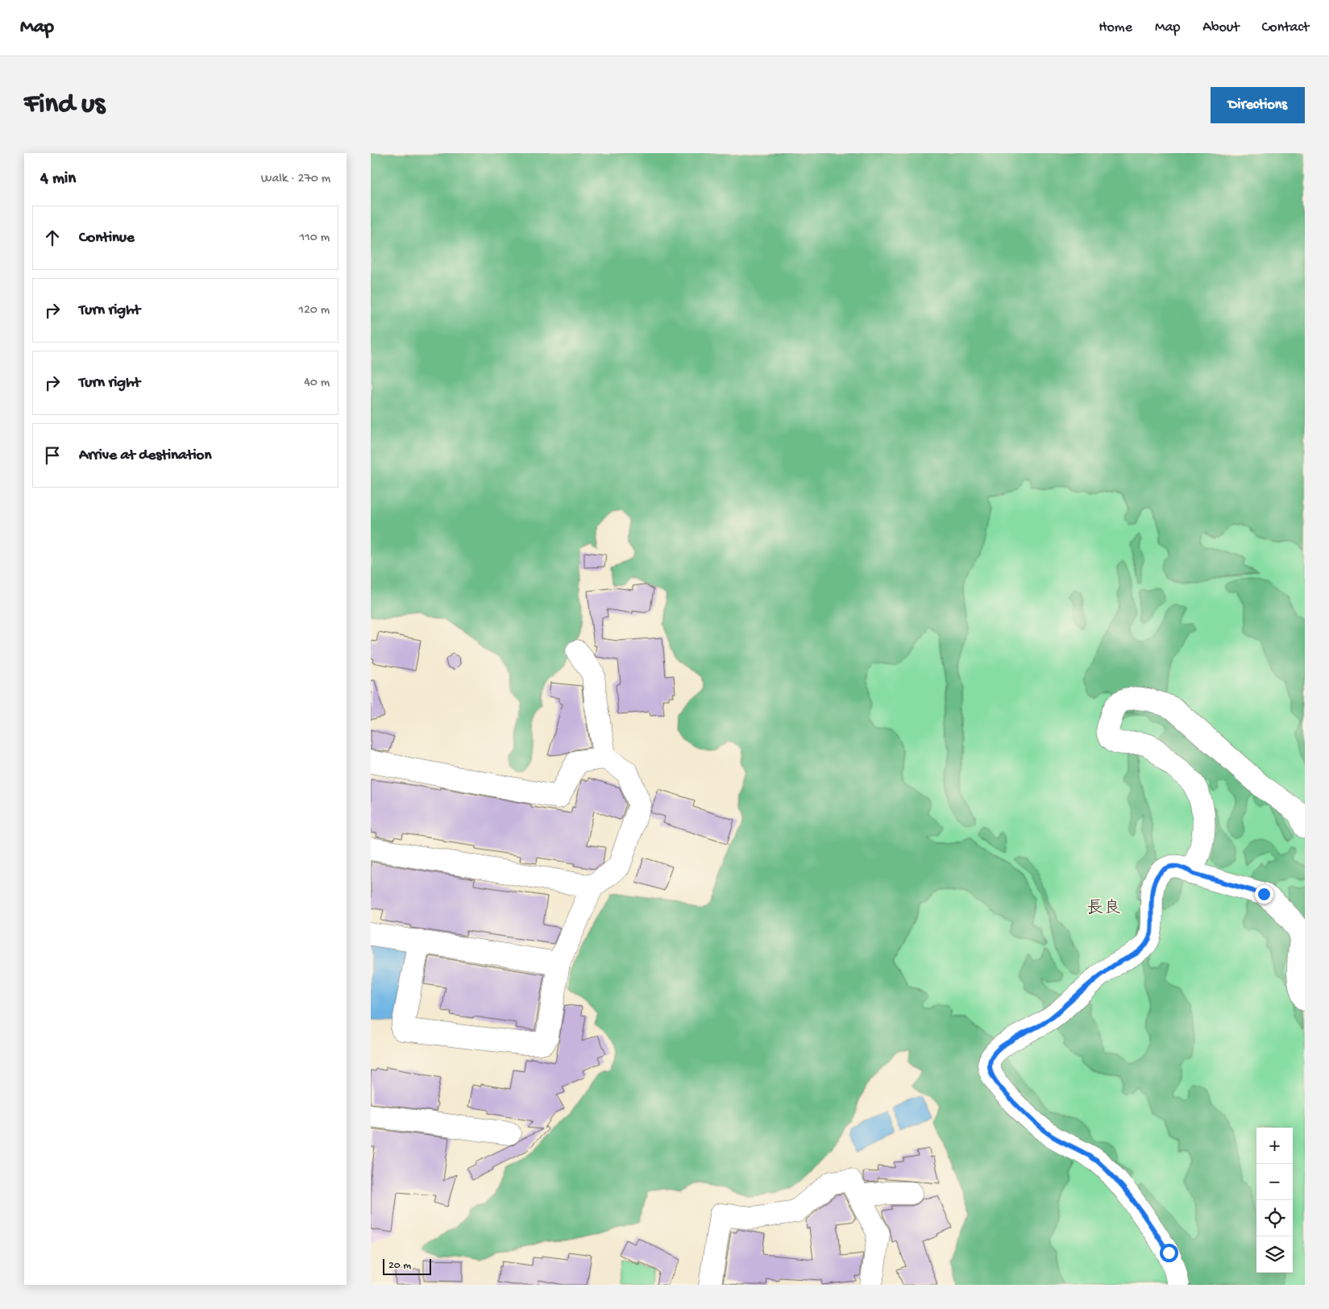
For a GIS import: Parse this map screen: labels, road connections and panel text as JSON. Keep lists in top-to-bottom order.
{
  "districts": ["長良"],
  "scale_bar": "20 m",
  "page": {
    "header": "Map",
    "nav": [
      "Home",
      "Map",
      "About",
      "Contact"
    ],
    "buttons": "Directions",
    "title": "Find us",
    "heading": ["4 min", "Walk · 270 m"],
    "list": [
      ["Continue", "110 m"],
      ["Turn right", "120 m"],
      ["Turn right", "40 m"],
      "Arrive at destination"
    ],
    "map_buttons": ["+", "−"],
    "scale": "20 m"
  }
}
